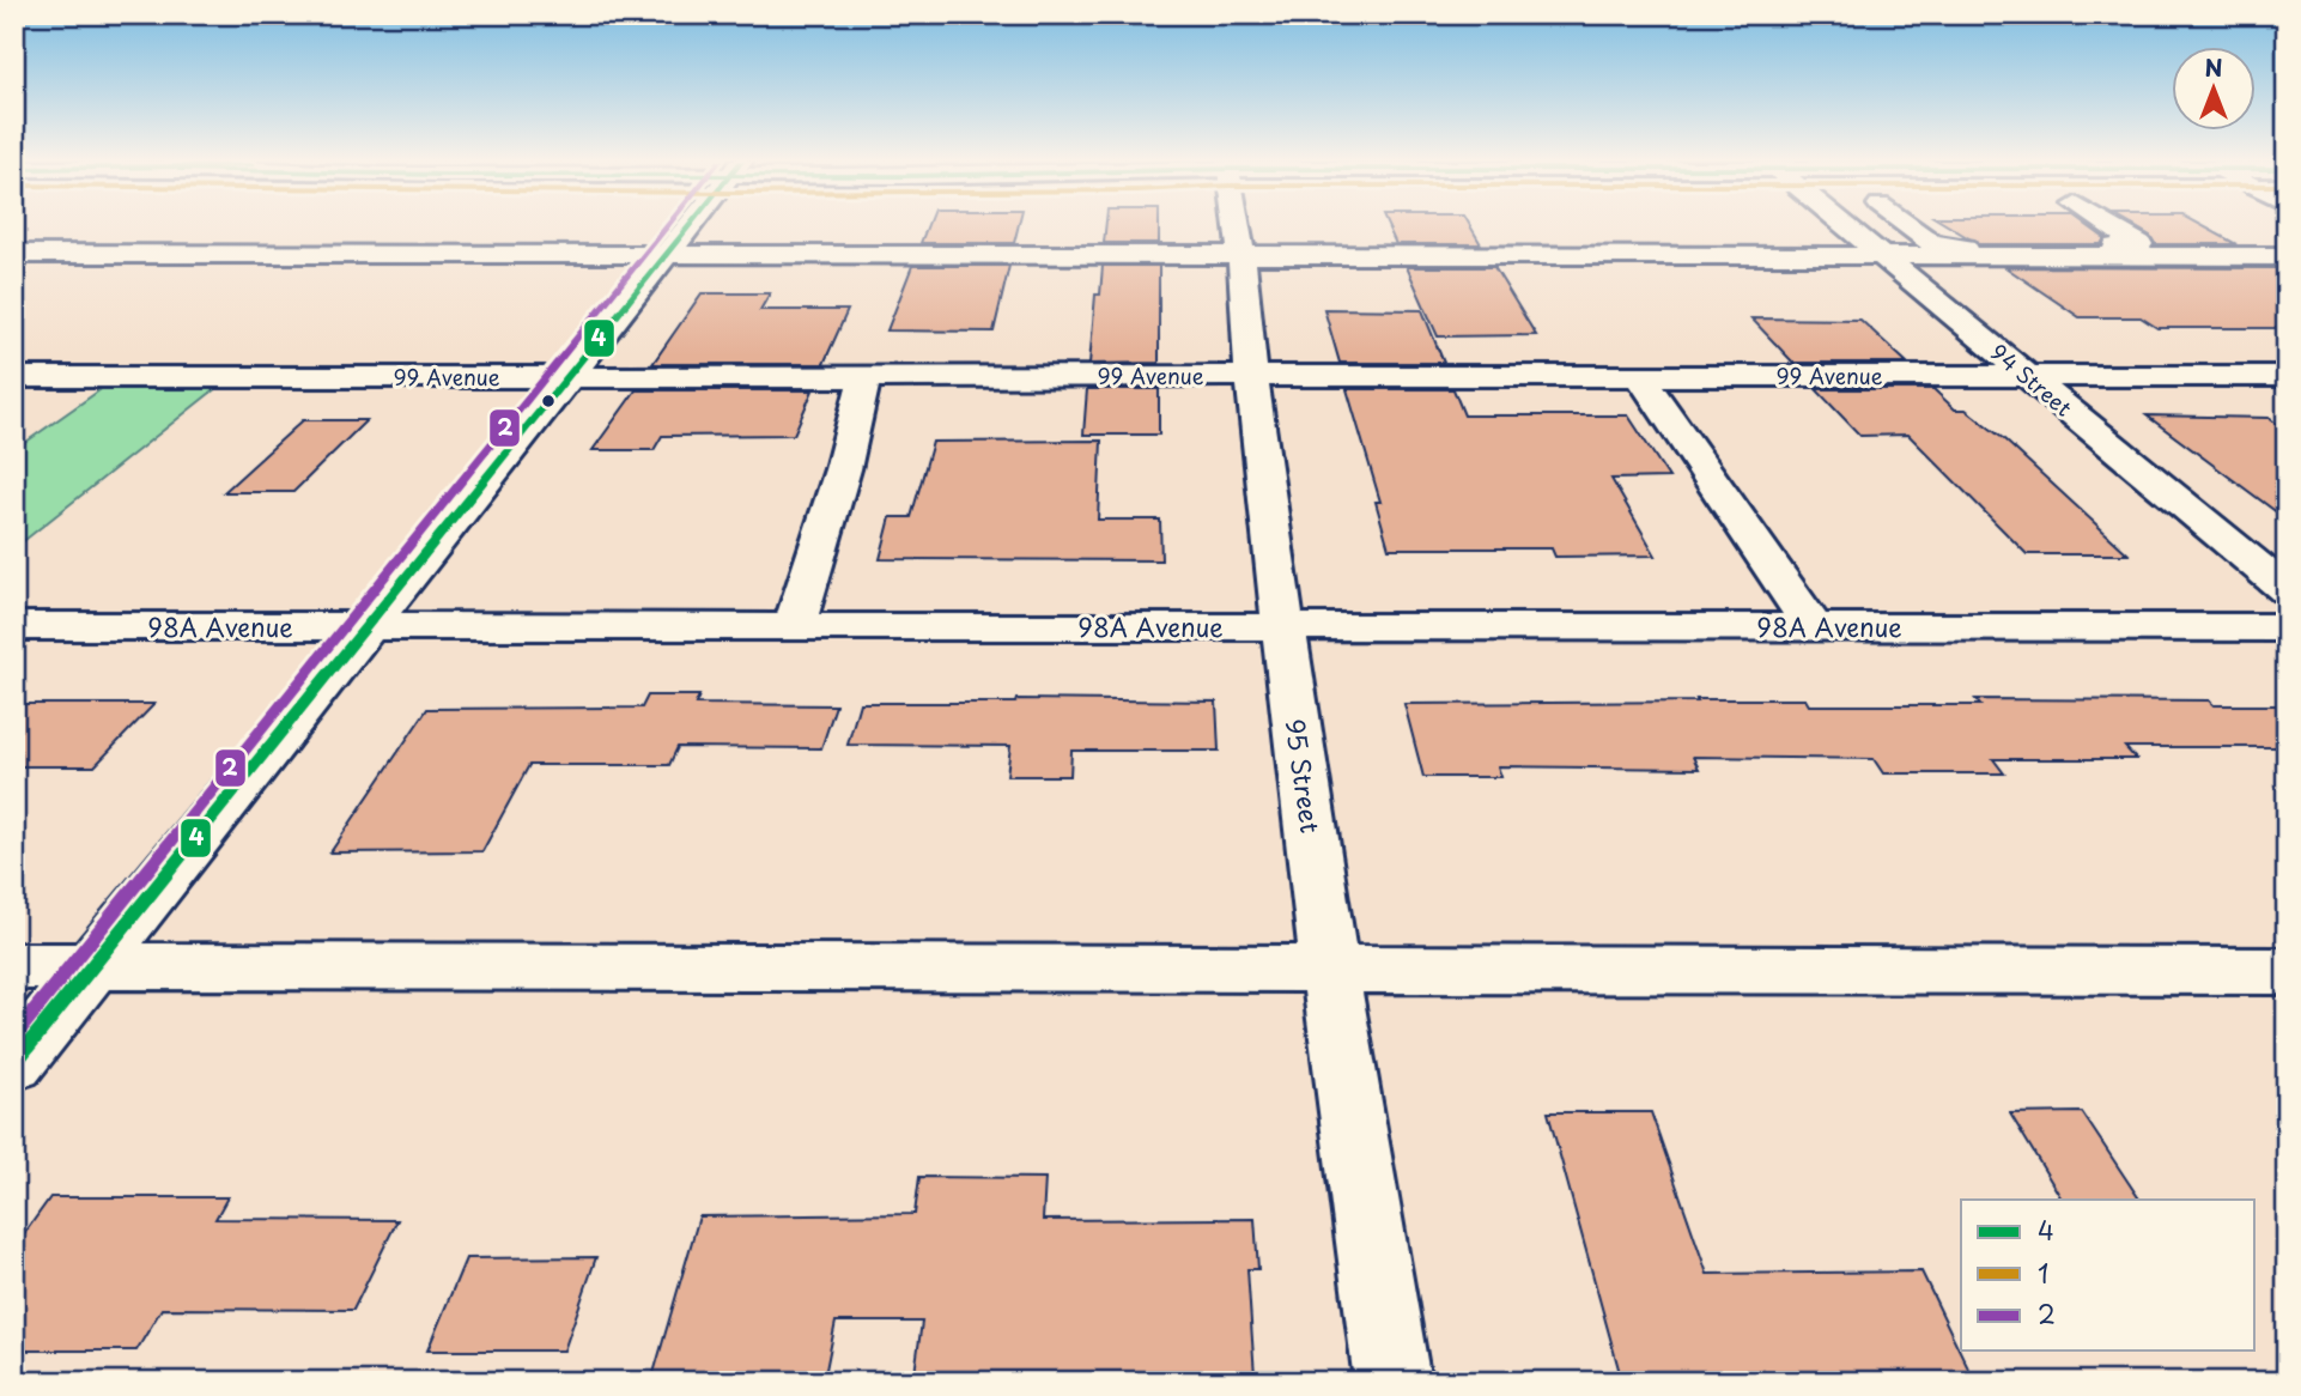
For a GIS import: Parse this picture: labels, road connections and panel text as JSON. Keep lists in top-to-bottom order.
{
  "streets": {
    "street": [
      "99 Avenue",
      "94 Street",
      "98A Avenue",
      "95 Street"
    ]
  },
  "crossings": [
    ["99 Avenue", "94 Street"],
    ["99 Avenue", "95 Street"],
    ["98A Avenue", "95 Street"]
  ],
  "lines": ["transit line 4", "transit line 2"],
  "legend": ["4", "1", "2"],
  "north": "top"
}
